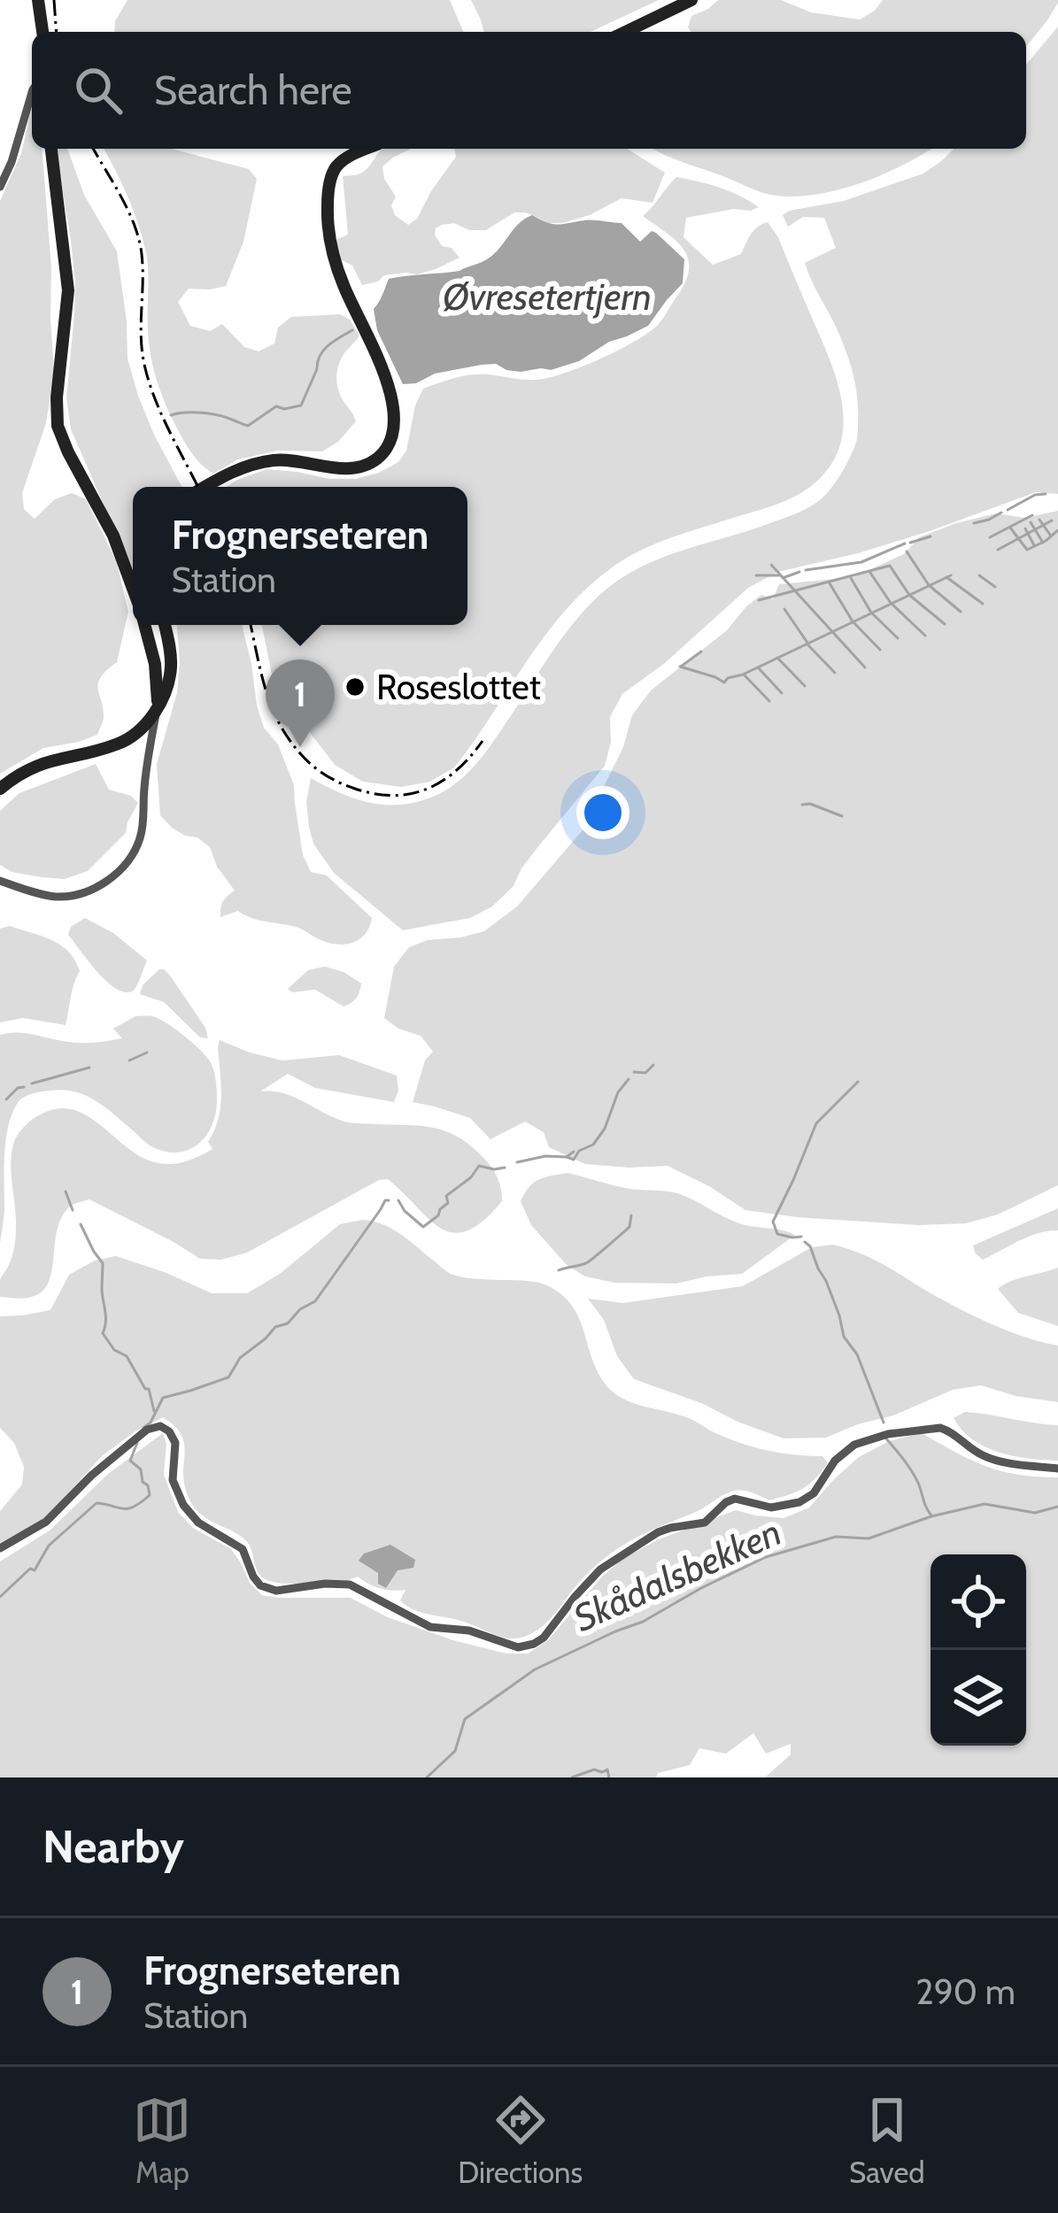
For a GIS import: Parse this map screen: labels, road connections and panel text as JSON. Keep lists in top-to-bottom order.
{
  "water": ["Øvresetertjern", "Skådalsbekken"],
  "places": ["Roseslottet"],
  "page": {
    "search": "Search here",
    "popup": ["Frognerseteren", "Station"],
    "pins": "1",
    "heading": "Nearby",
    "list": [
      {
        "mark": "1",
        "name": "Frognerseteren",
        "note": "Station",
        "value": "290 m"
      }
    ],
    "nav": ["Map", "Directions", "Saved"]
  }
}
